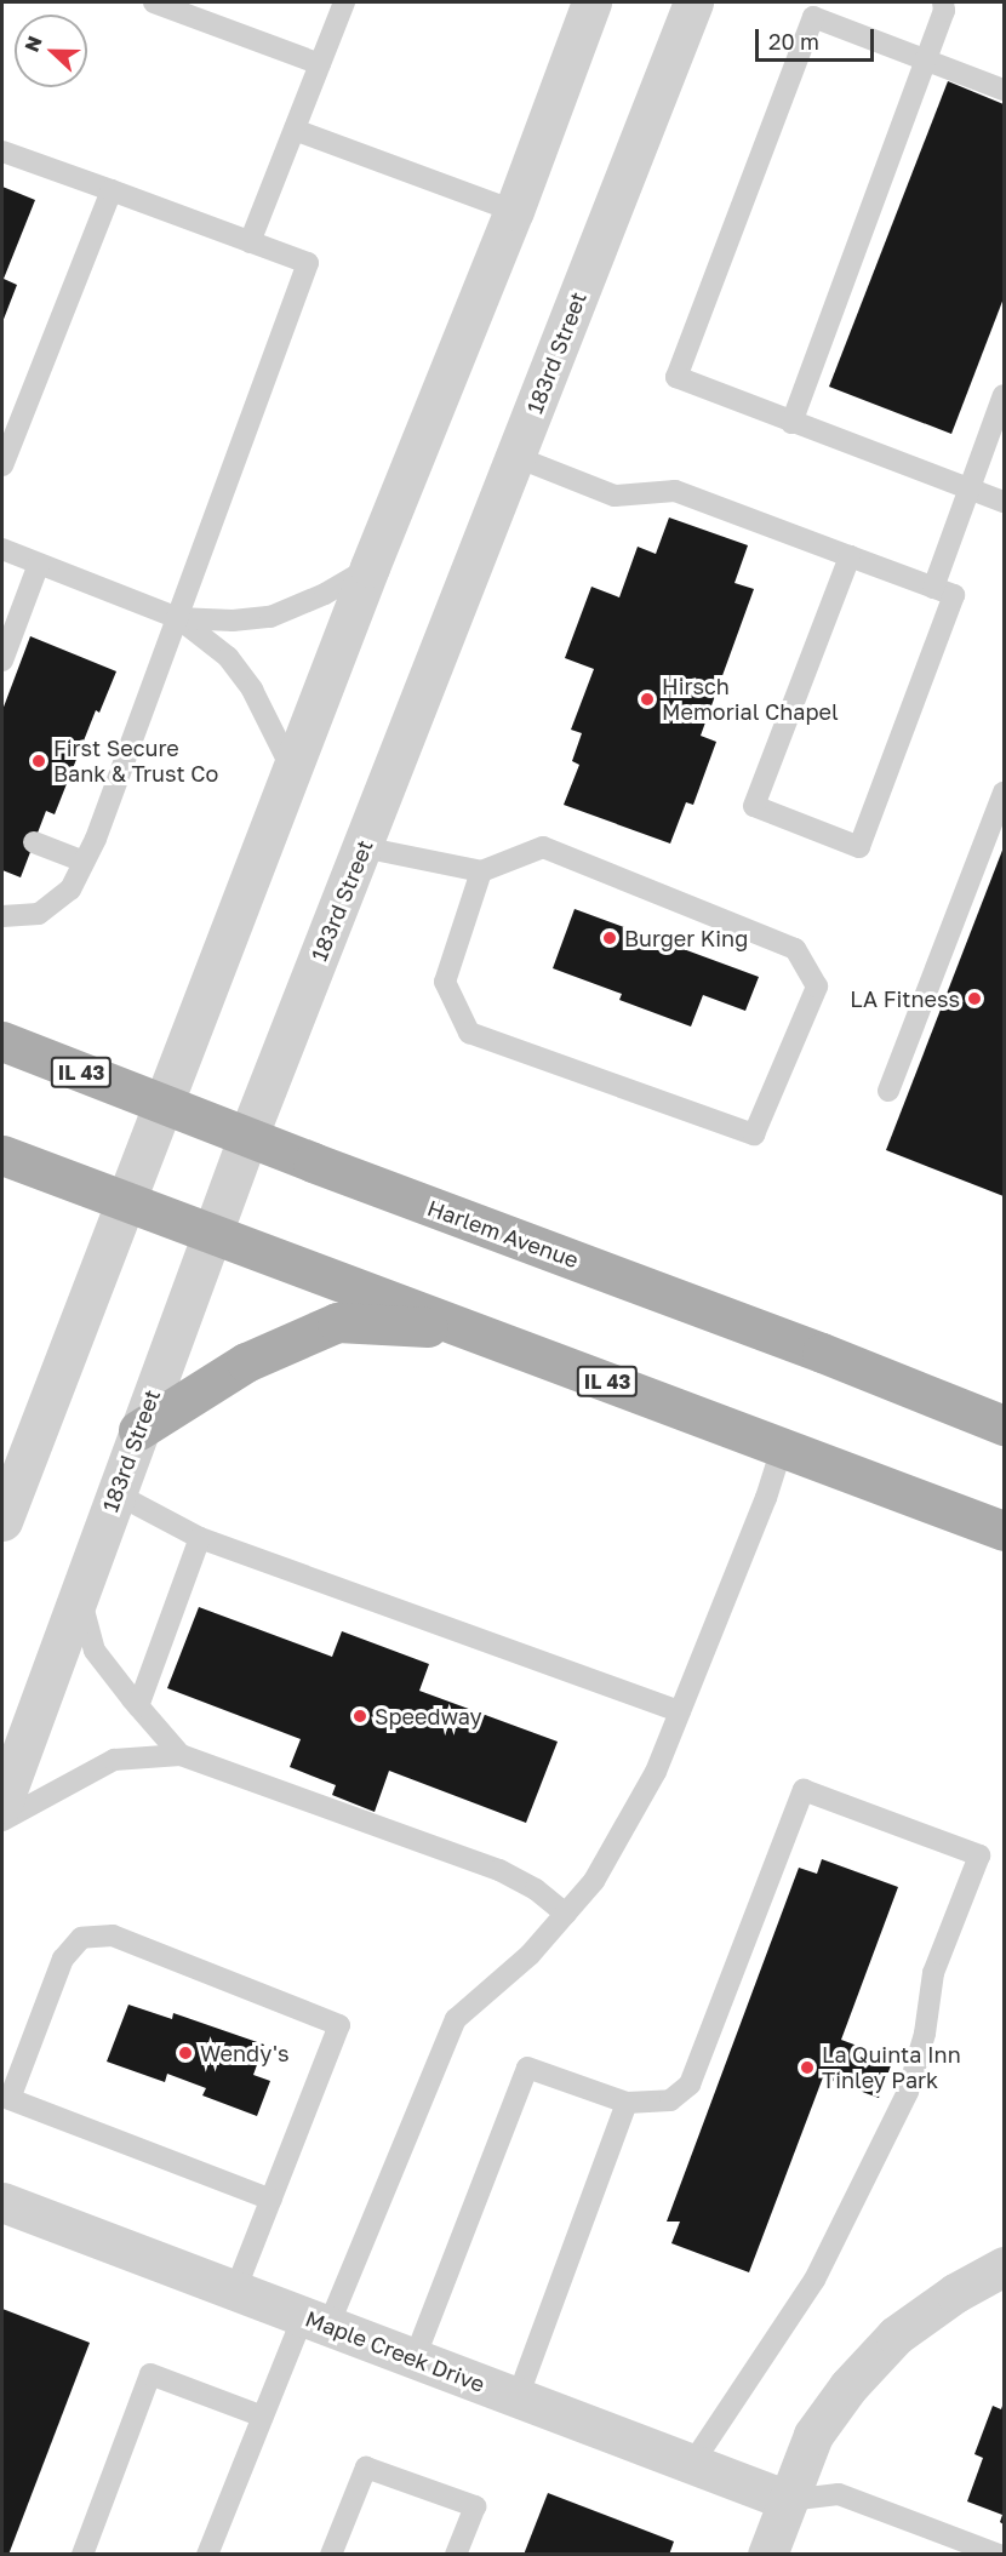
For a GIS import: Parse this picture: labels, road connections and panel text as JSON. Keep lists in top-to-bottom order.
{
  "streets": {
    "main road": ["IL 43", "Harlem Avenue"],
    "street": ["183rd Street", "Maple Creek Drive"]
  },
  "crossings": [
    ["183rd Street", "IL 43"],
    ["183rd Street", "Harlem Avenue"]
  ],
  "places": [
    "Hirsch Memorial Chapel",
    "First Secure Bank & Trust Co",
    "Burger King",
    "LA Fitness",
    "Speedway",
    "Wendy's",
    "La Quinta Inn Tinley Park"
  ],
  "scale_bar": "20 m",
  "north": "left"
}
